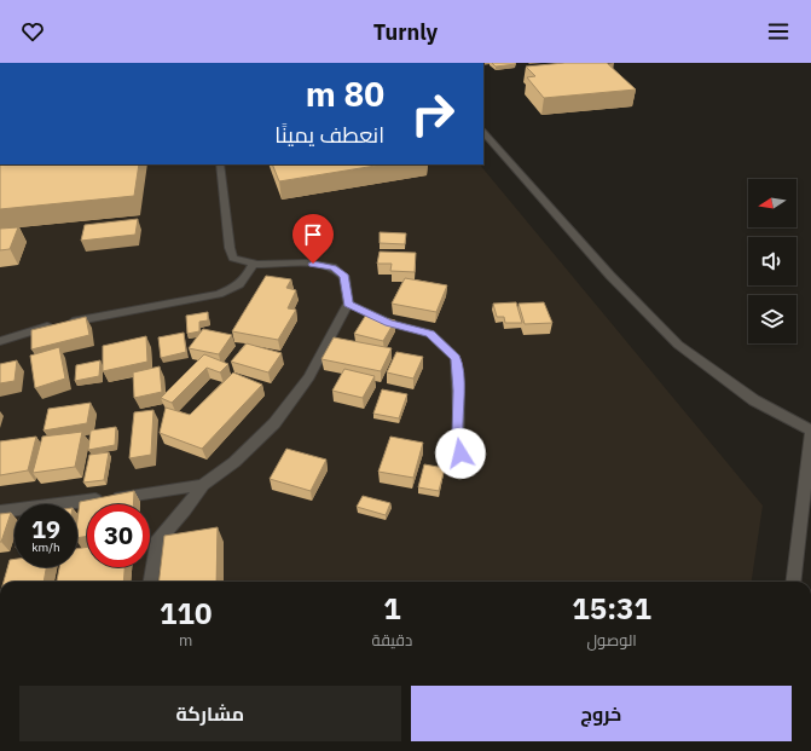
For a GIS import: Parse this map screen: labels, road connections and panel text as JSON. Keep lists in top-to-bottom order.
{
  "north": "left",
  "page": {
    "header": "Turnly",
    "turn": ["80 m", "انعطف يمينًا"],
    "speed": "19 km/h",
    "limit": "30",
    "eta": [
      "15:31",
      "الوصول",
      "1",
      "دقيقة",
      "110",
      "m"
    ],
    "buttons": ["خروج", "مشاركة"]
  }
}
